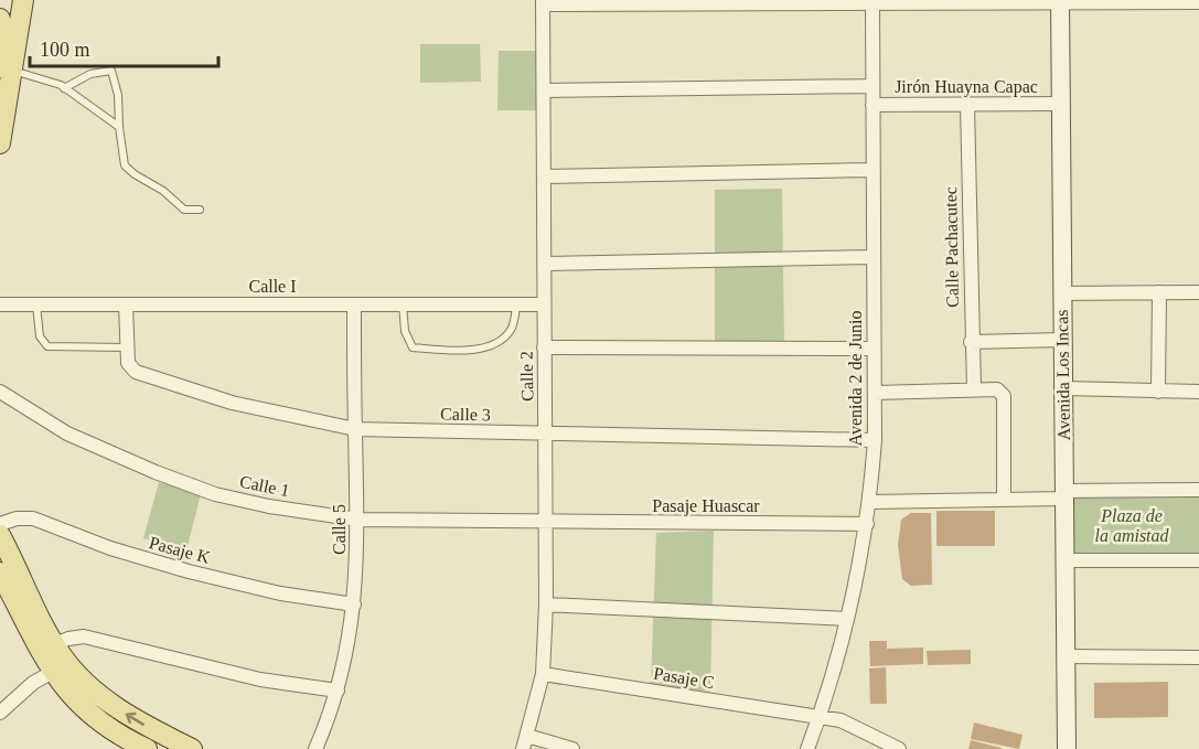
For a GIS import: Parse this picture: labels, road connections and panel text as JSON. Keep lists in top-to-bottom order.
{
  "streets": {
    "street": [
      "Jirón Huayna Capac",
      "Calle Pachacutec",
      "Calle I",
      "Avenida Los Incas",
      "Calle 2",
      "Avenida 2 de Junio",
      "Calle 3",
      "Calle 1",
      "Pasaje Huascar",
      "Calle 5",
      "Pasaje K",
      "Pasaje C"
    ]
  },
  "crossings": [
    ["Jirón Huayna Capac", "Calle Pachacutec"],
    ["Jirón Huayna Capac", "Avenida Los Incas"],
    ["Jirón Huayna Capac", "Avenida 2 de Junio"],
    ["Calle I", "Calle 2"],
    ["Calle I", "Calle 3"],
    ["Calle I", "Calle 5"],
    ["Calle 2", "Calle 3"],
    ["Calle 2", "Calle 1"],
    ["Calle 2", "Pasaje Huascar"],
    ["Calle 2", "Pasaje C"],
    ["Avenida 2 de Junio", "Calle 3"],
    ["Avenida 2 de Junio", "Pasaje Huascar"],
    ["Avenida 2 de Junio", "Pasaje C"],
    ["Calle 3", "Calle 5"],
    ["Calle 1", "Pasaje Huascar"],
    ["Calle 1", "Calle 5"],
    ["Calle 5", "Pasaje K"]
  ],
  "parks": ["Plaza de la amistad"],
  "scale_bar": "100 m"
}
